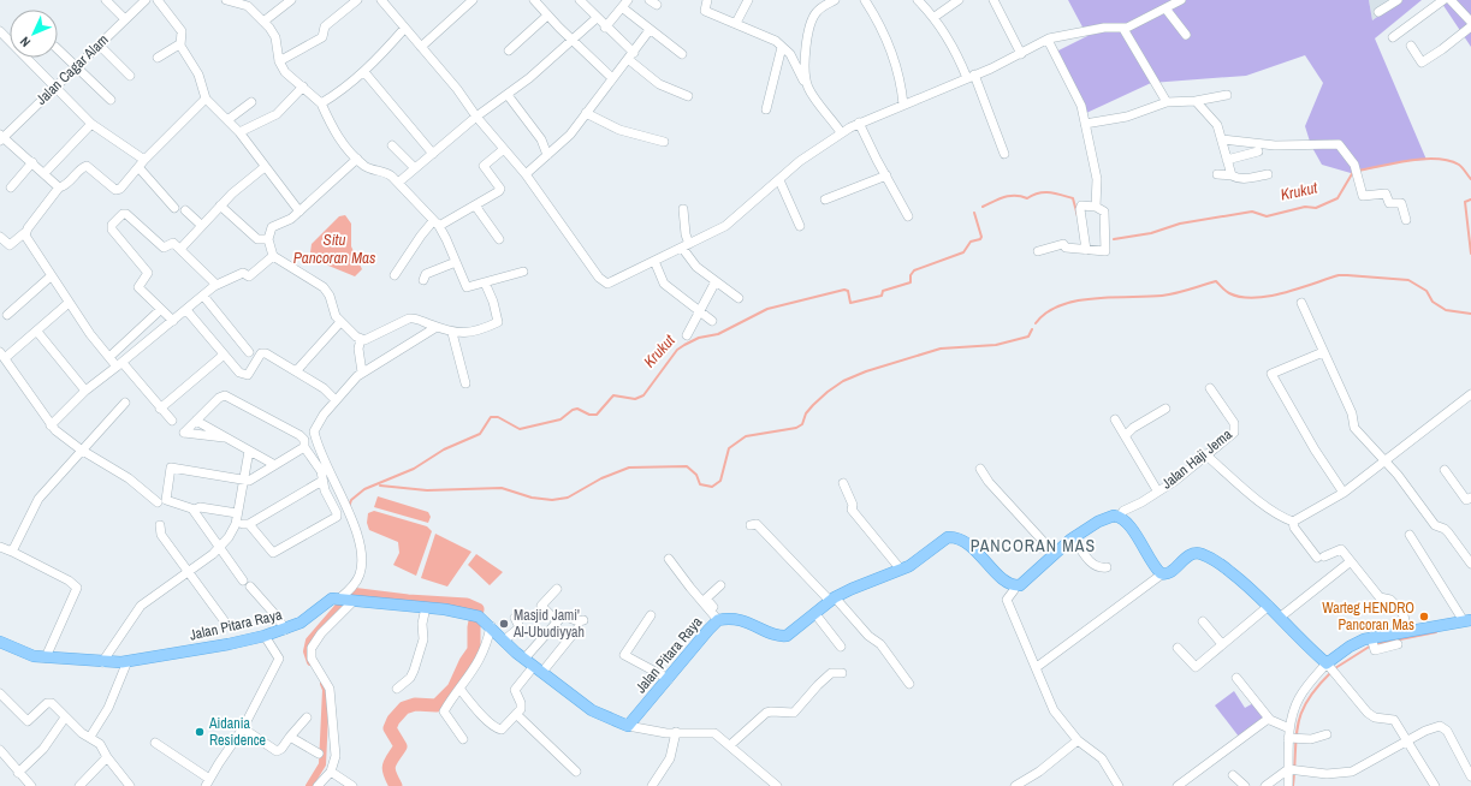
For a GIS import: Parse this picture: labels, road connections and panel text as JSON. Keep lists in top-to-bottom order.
{
  "streets": {
    "main road": ["Jalan Pitara Raya"],
    "street": ["Jalan Cagar Alam", "Jalan Haji Jema"]
  },
  "districts": ["PANCORAN MAS"],
  "water": ["Krukut", "Situ Pancoran Mas"],
  "places": ["Warteg HENDRO Pancoran Mas", "Masjid Jami' Al-Ubudiyyah", "Aidania Residence"],
  "north": "bottom left"
}
